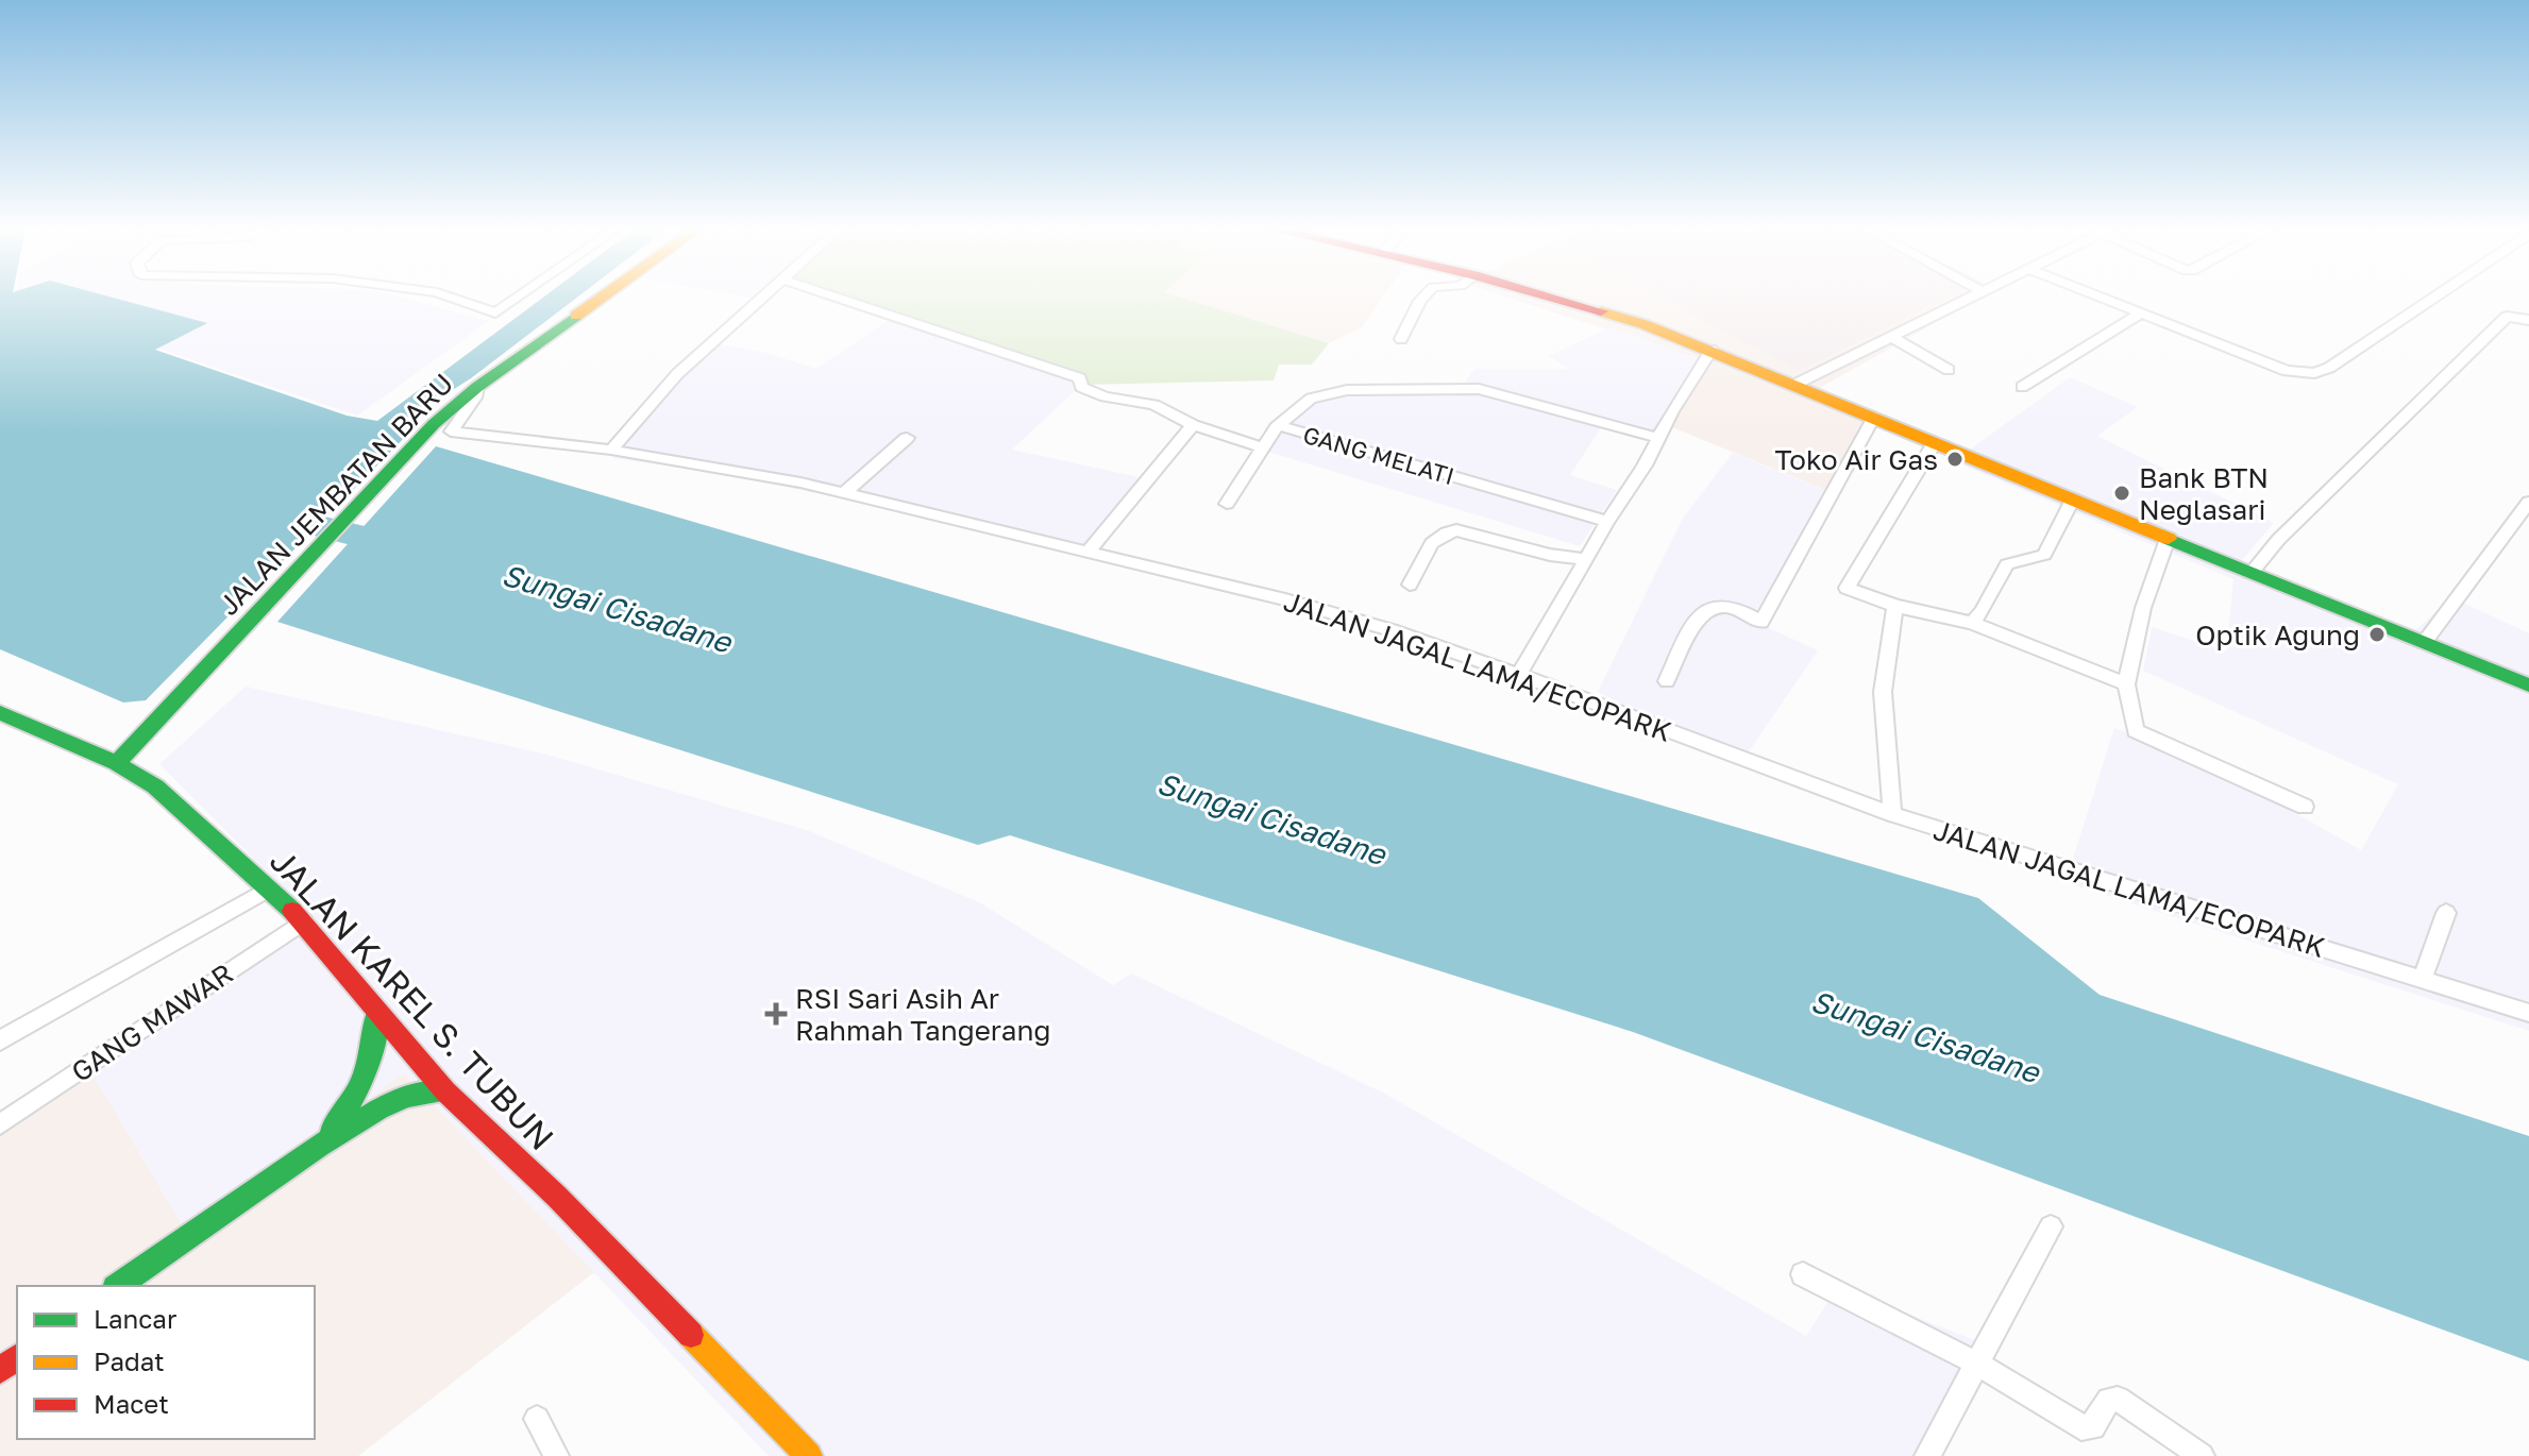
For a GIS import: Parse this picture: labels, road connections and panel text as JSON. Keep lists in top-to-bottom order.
{
  "streets": {
    "main road": ["JALAN JEMBATAN BARU", "JALAN KAREL S. TUBUN"],
    "street": ["GANG MELATI", "JALAN JAGAL LAMA/ECOPARK", "GANG MAWAR"]
  },
  "crossings": [
    ["JALAN JEMBATAN BARU", "JALAN JAGAL LAMA/ECOPARK"],
    ["JALAN JEMBATAN BARU", "JALAN KAREL S. TUBUN"],
    ["JALAN KAREL S. TUBUN", "GANG MAWAR"]
  ],
  "water": ["Sungai Cisadane"],
  "places": {
    "other": ["Toko Air Gas", "Bank BTN Neglasari", "Optik Agung"],
    "health": ["RSI Sari Asih Ar Rahmah Tangerang"]
  },
  "legend": ["Lancar", "Padat", "Macet"]
}
